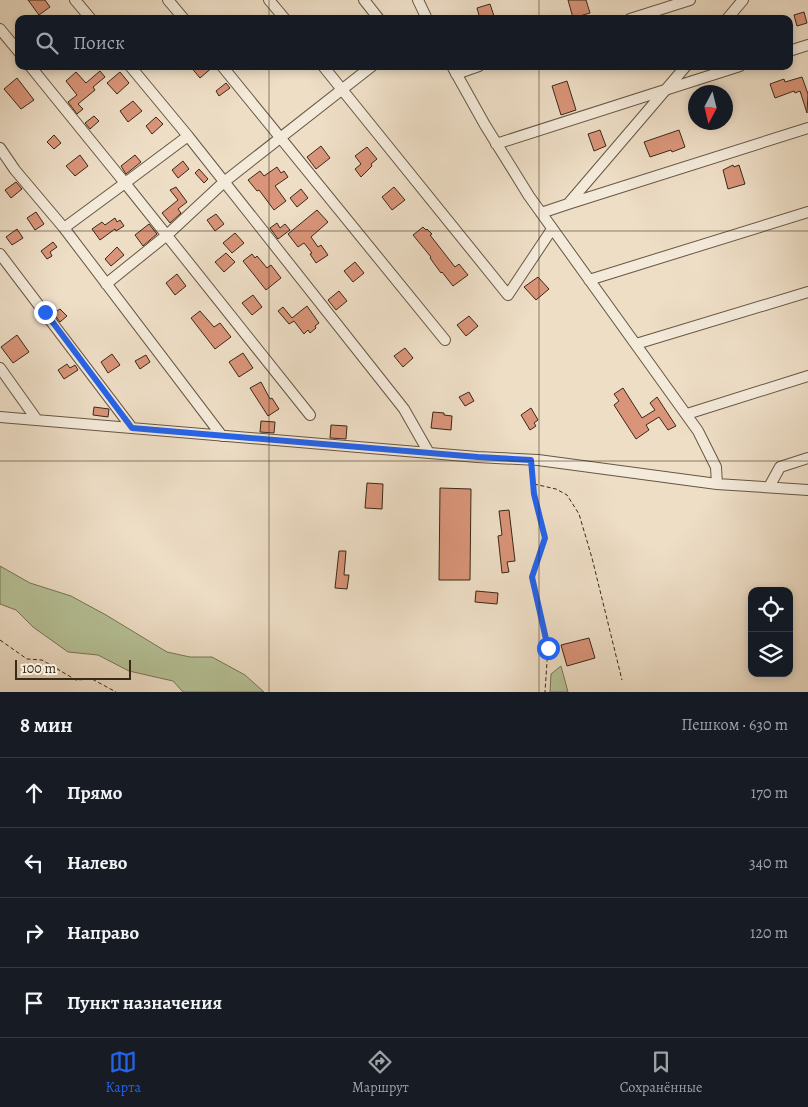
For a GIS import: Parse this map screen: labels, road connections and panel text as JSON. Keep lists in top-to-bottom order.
{
  "scale_bar": "100 m",
  "north": "bottom",
  "page": {
    "search": "Поиск",
    "scale": "100 m",
    "heading": ["8 мин", "Пешком · 630 m"],
    "list": [
      ["Прямо", "170 m"],
      ["Налево", "340 m"],
      ["Направо", "120 m"],
      "Пункт назначения"
    ],
    "nav": ["Карта", "Маршрут", "Сохранённые"]
  }
}
